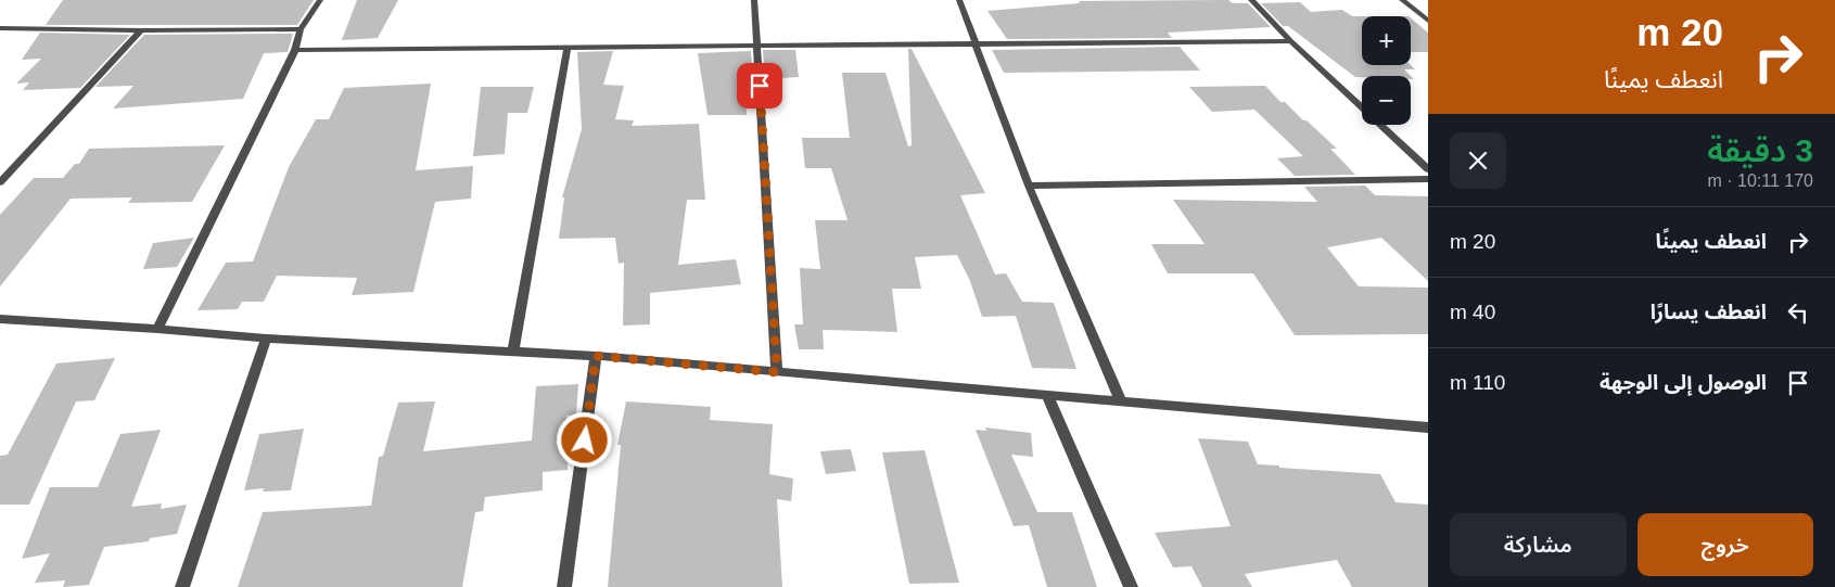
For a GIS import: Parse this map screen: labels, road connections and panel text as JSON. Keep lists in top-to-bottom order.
{
  "page": {
    "turn": ["20 m", "انعطف يمينًا"],
    "map_buttons": ["+", "−"],
    "heading": ["3 دقيقة", "170 m · 10:11"],
    "list": [
      {
        "name": "انعطف يمينًا",
        "value": "20 m"
      },
      {
        "name": "انعطف يسارًا",
        "value": "40 m"
      },
      {
        "name": "الوصول إلى الوجهة",
        "value": "110 m"
      }
    ],
    "buttons": ["خروج", "مشاركة"]
  }
}
